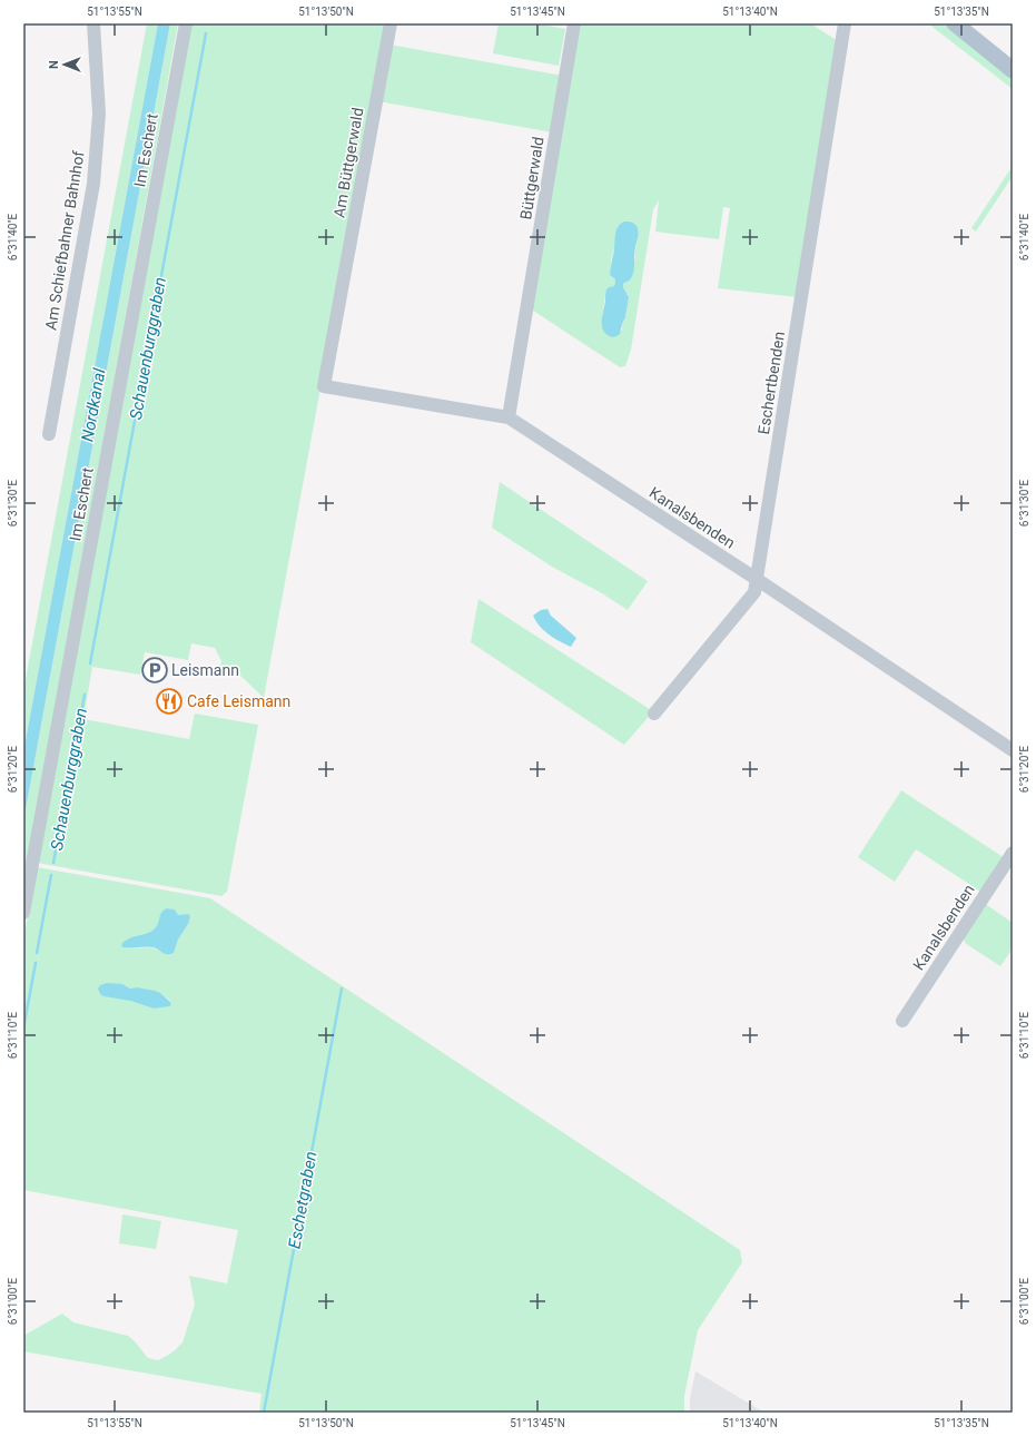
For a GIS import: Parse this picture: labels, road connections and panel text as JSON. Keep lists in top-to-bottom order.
{
  "streets": {
    "street": [
      "Im Eschert",
      "Am Büttgerwald",
      "Büttgerwald",
      "Am Schiefbahner Bahnhof",
      "Eschertbenden",
      "Kanalsbenden"
    ]
  },
  "crossings": [
    ["Am Büttgerwald", "Kanalsbenden"],
    ["Büttgerwald", "Kanalsbenden"],
    ["Eschertbenden", "Kanalsbenden"]
  ],
  "water": ["Schauenburggraben", "Nordkanal", "Eschetgraben"],
  "places": {
    "parking": ["Leismann"],
    "restaurant": ["Cafe Leismann"]
  },
  "north": "left",
  "coordinates": [
    "51°13'55\"N",
    "51°13'50\"N",
    "51°13'45\"N",
    "51°13'40\"N",
    "51°13'35\"N",
    "6°31'40\"E",
    "6°31'30\"E",
    "6°31'20\"E",
    "6°31'10\"E",
    "6°31'00\"E"
  ]
}
